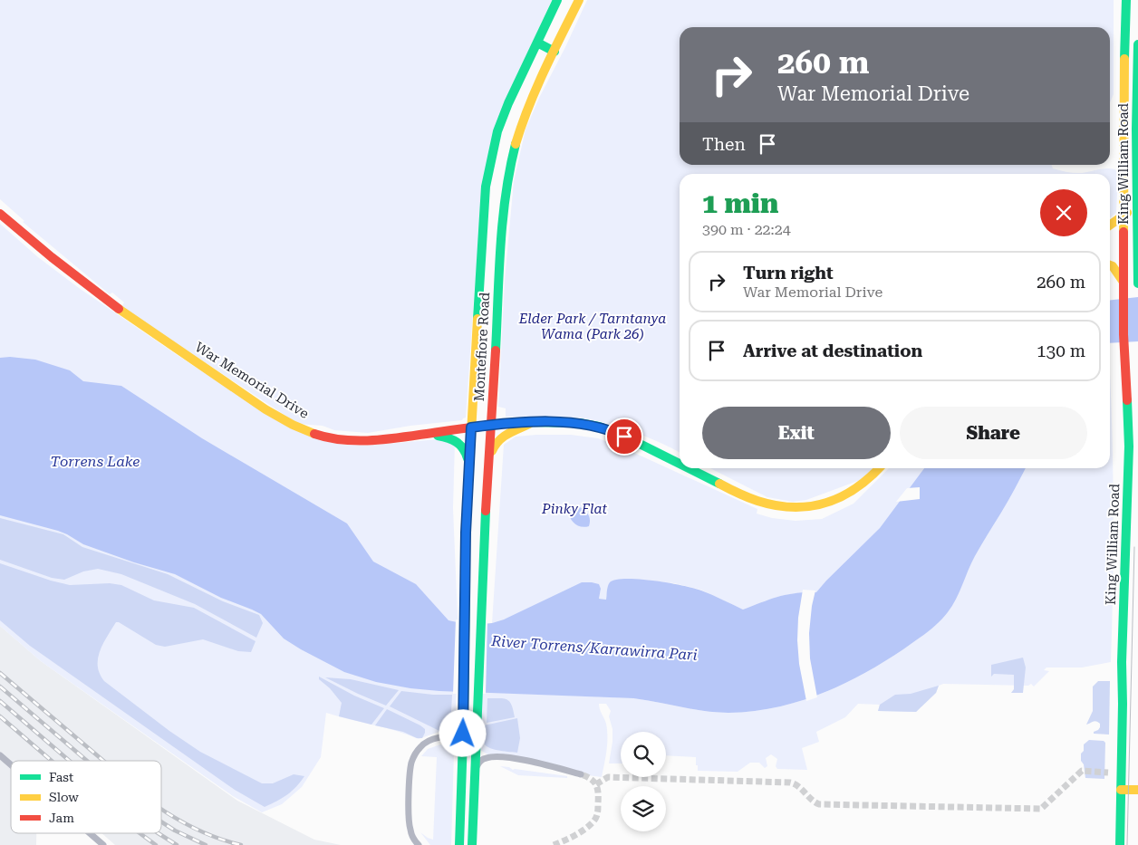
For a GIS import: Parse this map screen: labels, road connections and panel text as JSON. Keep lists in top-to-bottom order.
{
  "streets": {
    "main road": ["King William Road", "Montefiore Road", "War Memorial Drive"]
  },
  "crossings": [
    ["Montefiore Road", "War Memorial Drive"]
  ],
  "water": ["Torrens Lake", "River Torrens/Karrawirra Pari"],
  "parks": ["Elder Park / Tarntanya Wama (Park 26)", "Pinky Flat"],
  "legend": ["Fast", "Slow", "Jam"],
  "page": {
    "turn": ["260 m", "War Memorial Drive"],
    "then": "Then",
    "heading": ["1 min", "390 m · 22:24"],
    "list": [
      {
        "name": "Turn right",
        "note": "War Memorial Drive",
        "value": "260 m"
      },
      {
        "name": "Arrive at destination",
        "value": "130 m"
      }
    ],
    "buttons": ["Exit", "Share"]
  }
}
